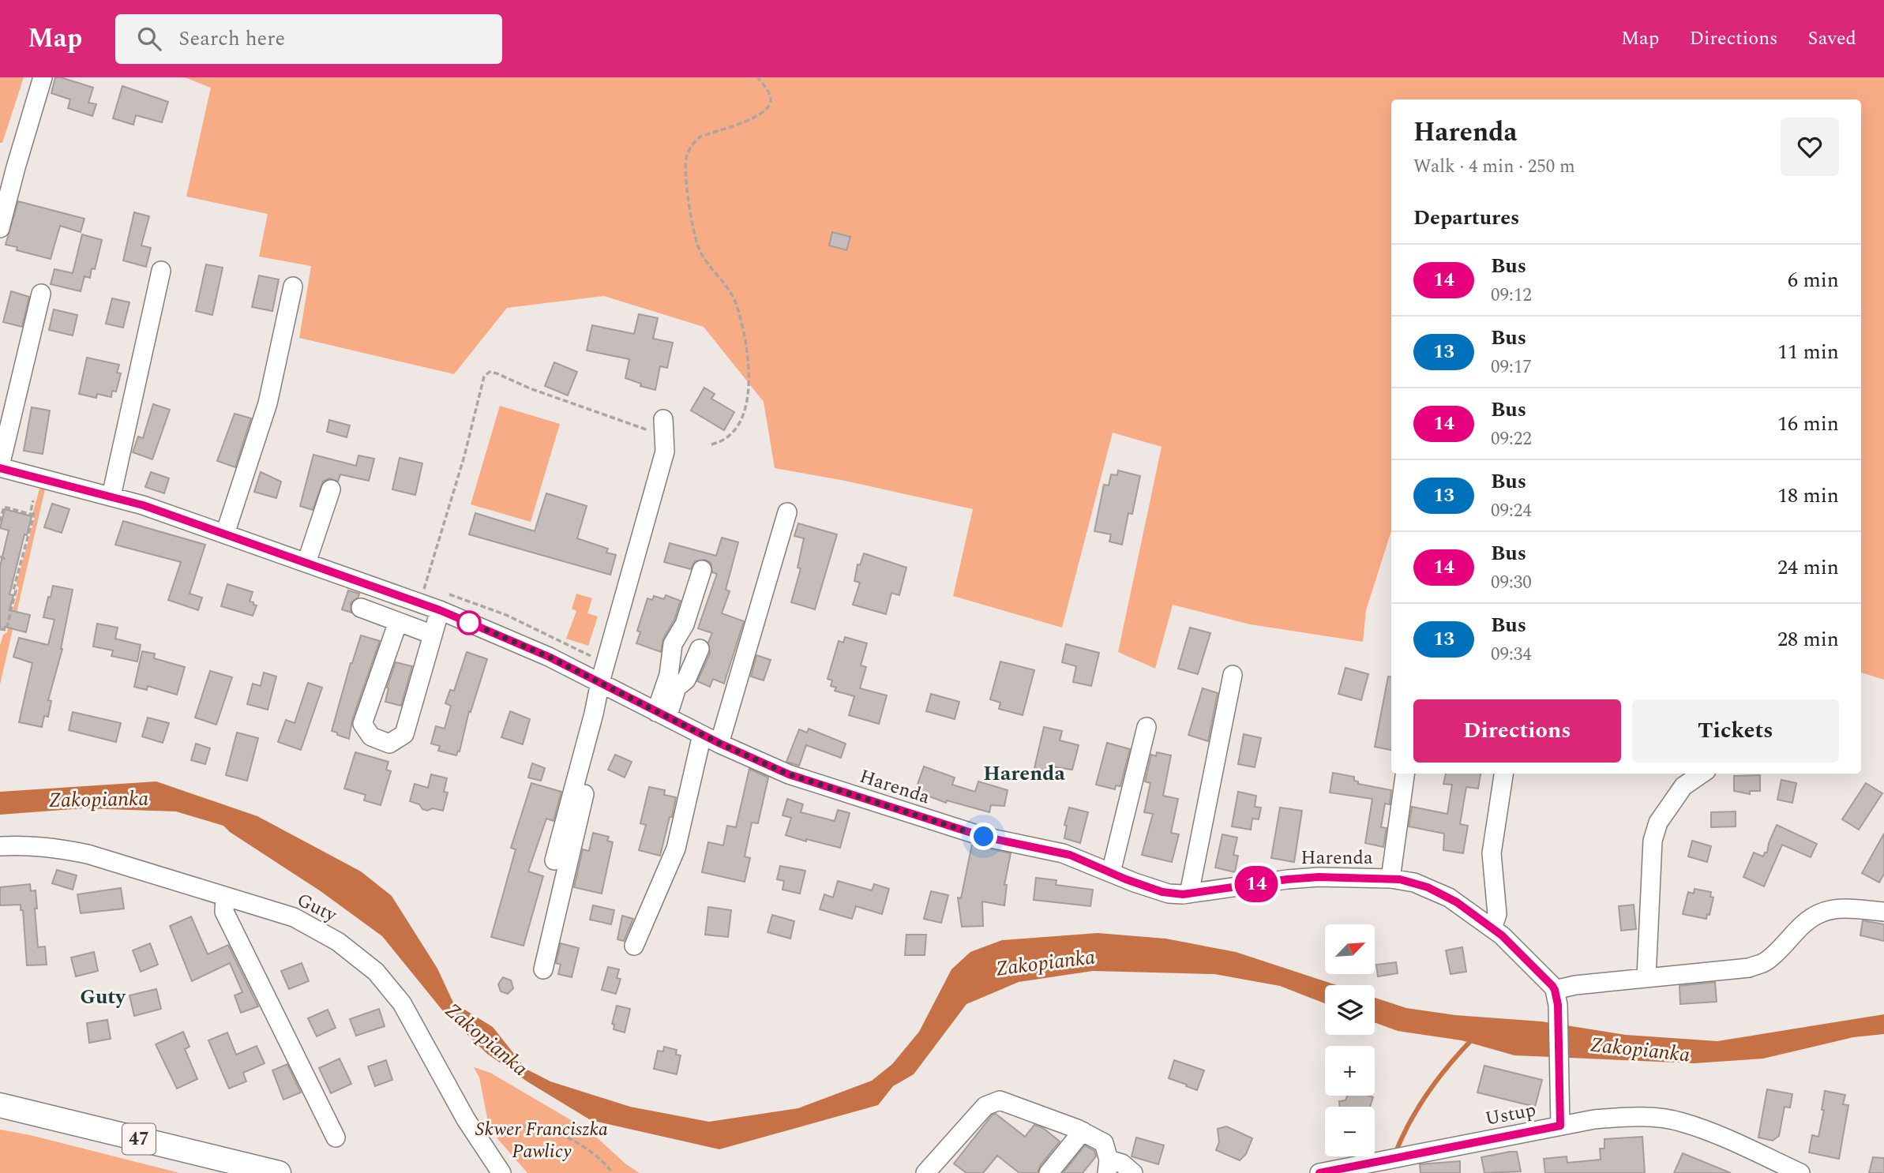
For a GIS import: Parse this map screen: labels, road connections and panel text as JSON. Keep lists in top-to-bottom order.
{
  "streets": {
    "main road": ["47"],
    "street": ["Harenda", "Guty", "Ustup"]
  },
  "districts": ["Harenda", "Guty"],
  "water": ["Zakopianka"],
  "parks": ["Skwer Franciszka Pawlicy"],
  "lines": ["bus line 14"],
  "north": "top right",
  "page": {
    "header": "Map",
    "search": "Search here",
    "nav": ["Map", "Directions", "Saved"],
    "on_map": "14",
    "heading": [
      ["Harenda", "Walk · 4 min · 250 m"],
      "Departures"
    ],
    "list": [
      {
        "mark": "14",
        "name": "Bus",
        "note": "09:12",
        "value": "6 min"
      },
      {
        "mark": "13",
        "name": "Bus",
        "note": "09:17",
        "value": "11 min"
      },
      {
        "mark": "14",
        "name": "Bus",
        "note": "09:22",
        "value": "16 min"
      },
      {
        "mark": "13",
        "name": "Bus",
        "note": "09:24",
        "value": "18 min"
      },
      {
        "mark": "14",
        "name": "Bus",
        "note": "09:30",
        "value": "24 min"
      },
      {
        "mark": "13",
        "name": "Bus",
        "note": "09:34",
        "value": "28 min"
      }
    ],
    "buttons": ["Directions", "Tickets"],
    "map_buttons": ["+", "−"]
  }
}
